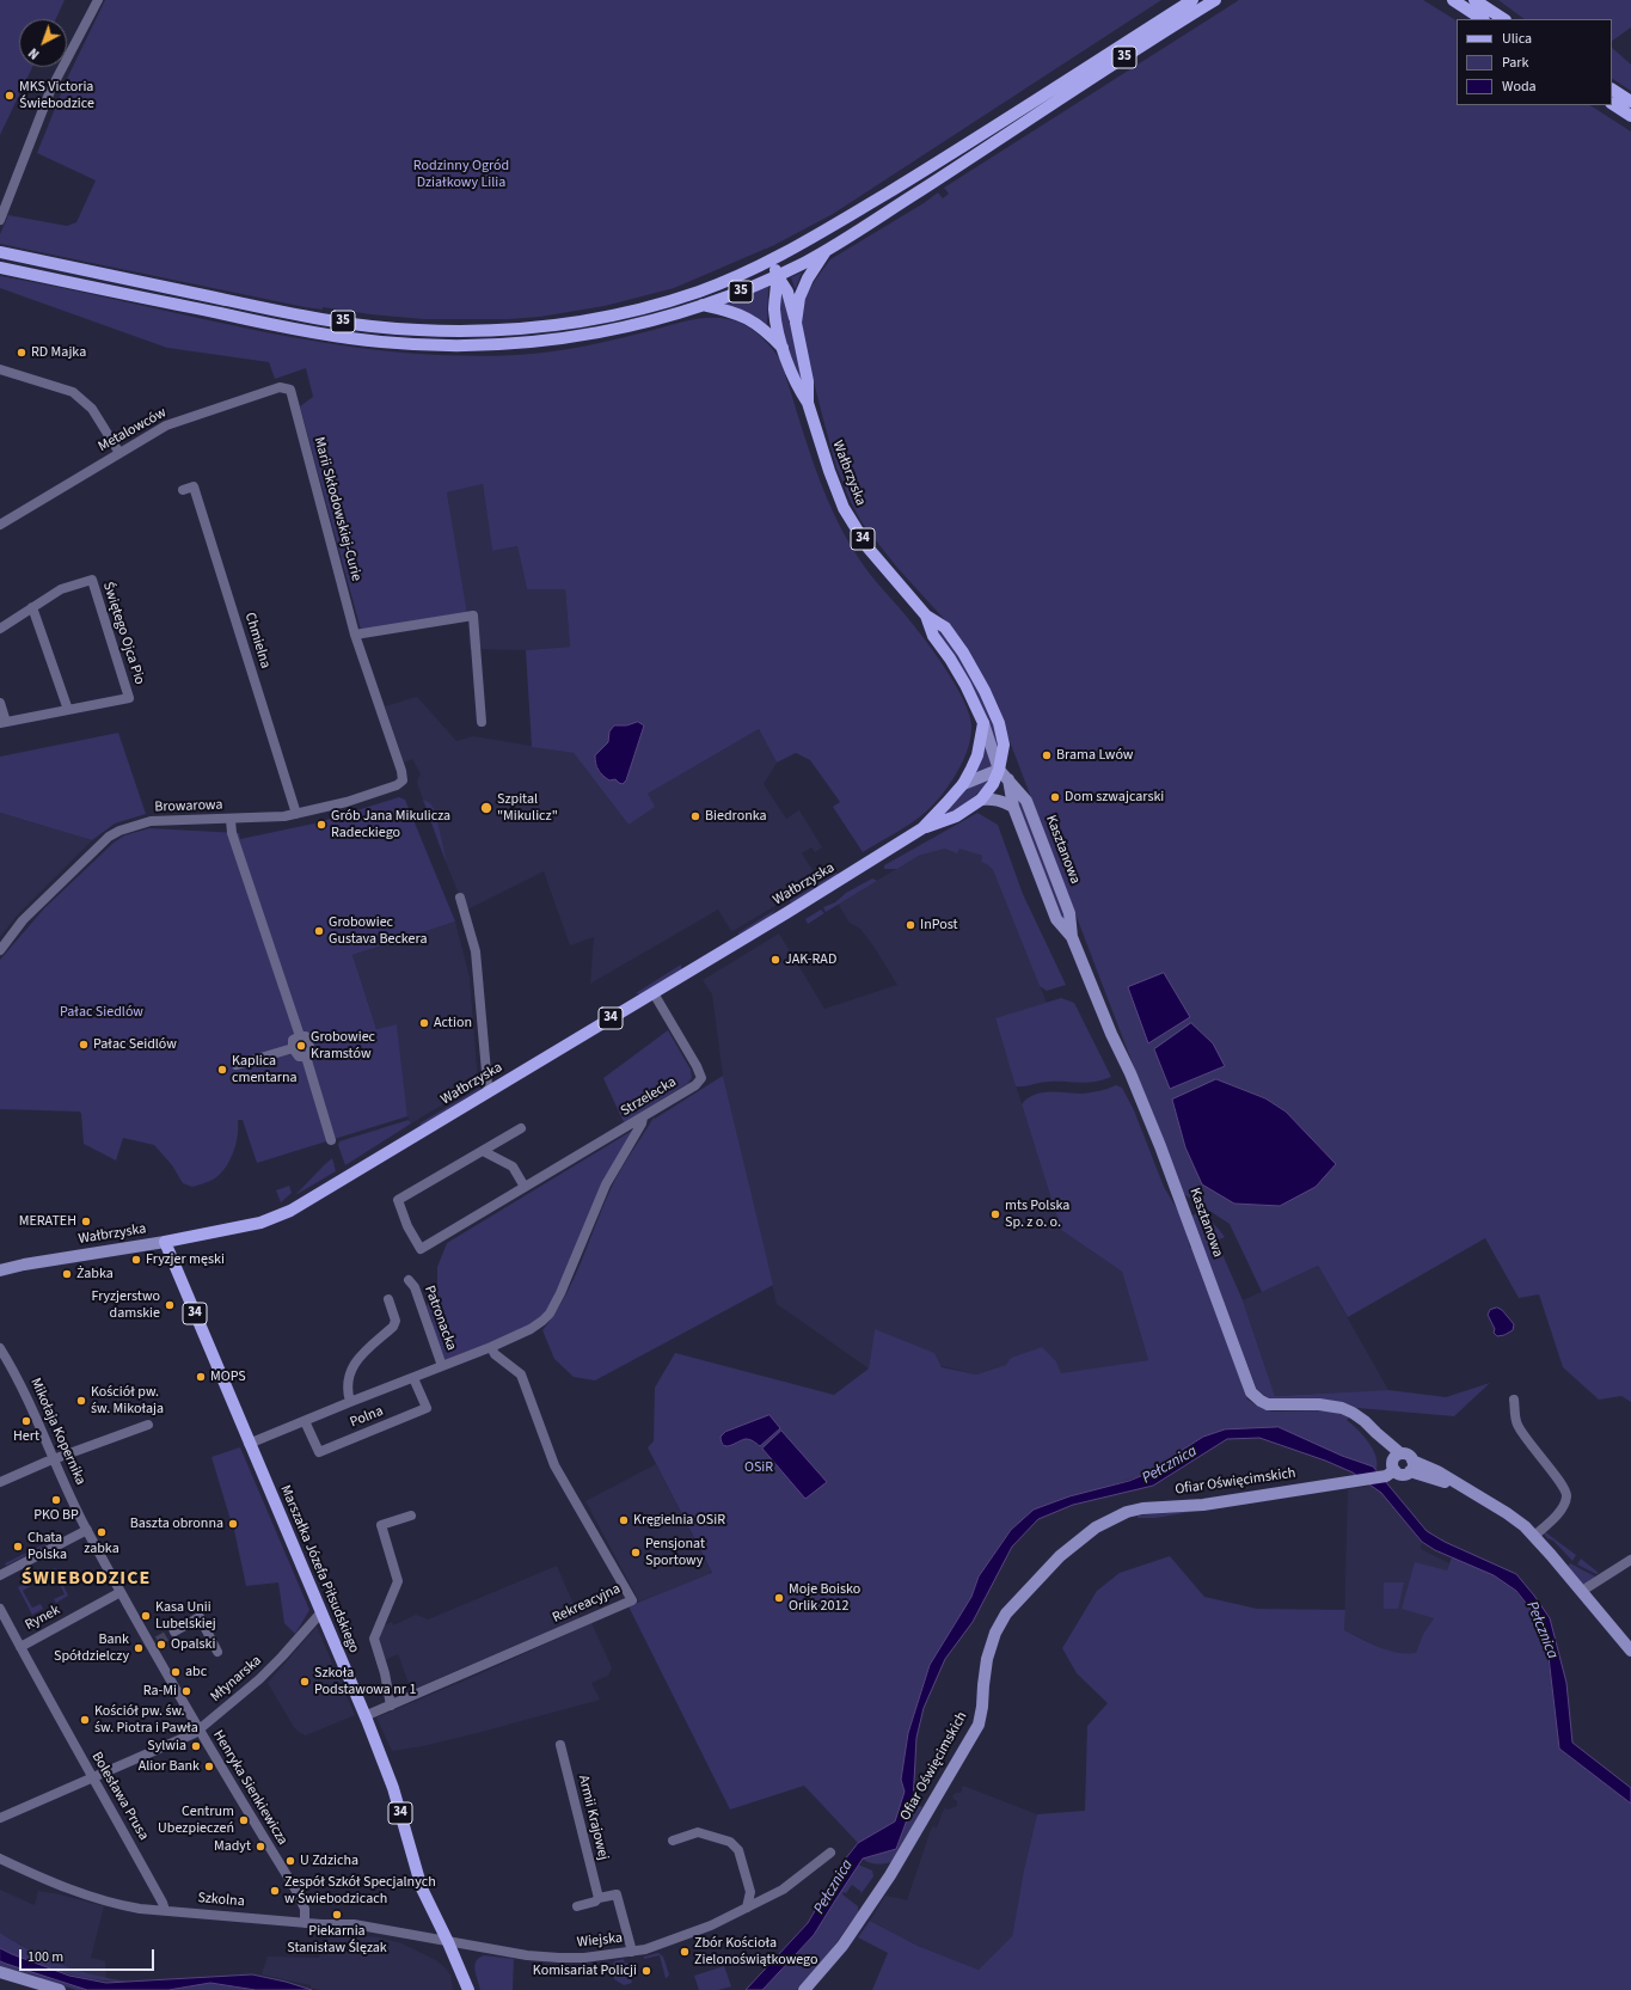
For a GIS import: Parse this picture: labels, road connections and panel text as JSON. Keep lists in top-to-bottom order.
{
  "streets": {
    "main road": [
      "35",
      "Wałbrzyska",
      "34",
      "Marszałka Józefa Piłsudskiego"
    ],
    "street": [
      "Metalowców",
      "Marii Skłodowskiej-Curie",
      "Świętego Ojca Pio",
      "Chmielna",
      "Browarowa",
      "Kasztanowa",
      "Strzelecka",
      "Patronacka",
      "Polna",
      "Mikołaja Kopernika",
      "Ofiar Oświęcimskich",
      "Rekreacyjna",
      "Rynek",
      "Młynarska",
      "Henryka Sienkiewicza",
      "Bolesława Prusa",
      "Armii Krajowej",
      "Szkolna",
      "Wiejska"
    ]
  },
  "crossings": [
    ["35", "Wałbrzyska"],
    ["Metalowców", "Marii Skłodowskiej-Curie"],
    ["Wałbrzyska", "Kasztanowa"],
    ["Wałbrzyska", "Strzelecka"],
    ["Wałbrzyska", "Marszałka Józefa Piłsudskiego"],
    ["Marii Skłodowskiej-Curie", "Browarowa"],
    ["Chmielna", "Browarowa"],
    ["Kasztanowa", "Ofiar Oświęcimskich"],
    ["Strzelecka", "Polna"],
    ["Patronacka", "Polna"],
    ["Polna", "Marszałka Józefa Piłsudskiego"],
    ["Polna", "Rekreacyjna"],
    ["Marszałka Józefa Piłsudskiego", "Rekreacyjna"],
    ["Marszałka Józefa Piłsudskiego", "Młynarska"],
    ["Marszałka Józefa Piłsudskiego", "Szkolna"],
    ["Marszałka Józefa Piłsudskiego", "Wiejska"],
    ["Rynek", "Henryka Sienkiewicza"],
    ["Rynek", "Bolesława Prusa"],
    ["Młynarska", "Henryka Sienkiewicza"],
    ["Młynarska", "Bolesława Prusa"],
    ["Henryka Sienkiewicza", "Szkolna"],
    ["Bolesława Prusa", "Szkolna"],
    ["Szkolna", "Wiejska"]
  ],
  "districts": ["ŚWIEBODZICE"],
  "water": ["Pełcznica"],
  "parks": ["Rodzinny Ogród Działkowy Lilia", "Pałac Siedlów", "OSiR"],
  "places": [
    "MKS Victoria Świebodzice",
    "RD Majka",
    "Brama Lwów",
    "Dom szwajcarski",
    "Szpital \"Mikulicz\"",
    "Biedronka",
    "Grób Jana Mikulicza Radeckiego",
    "InPost",
    "Grobowiec Gustava Beckera",
    "JAK-RAD",
    "Action",
    "Pałac Seidlów",
    "Grobowiec Kramstów",
    "Kaplica cmentarna",
    "mts Polska Sp. z o. o.",
    "MERATEH",
    "Fryzjer męski",
    "Żabka",
    "Fryzjerstwo damskie",
    "MOPS",
    "Kościół pw. św. Mikołaja",
    "Hert",
    "PKO BP",
    "Kręgielnia OSiR",
    "Baszta obronna",
    "zabka",
    "Chata Polska",
    "Pensjonat Sportowy",
    "Moje Boisko Orlik 2012",
    "Kasa Unii Lubelskiej",
    "Opalski",
    "Bank Spółdzielczy",
    "abc",
    "Szkoła Podstawowa nr 1",
    "Ra-Mi",
    "Kościół pw. św. św. Piotra i Pawła",
    "Sylwia",
    "Alior Bank",
    "Centrum Ubezpieczeń",
    "Madyt",
    "U Zdzicha",
    "Zespół Szkół Specjalnych w Świebodzicach",
    "Piekarnia Stanisław Ślęzak",
    "Zbór Kościoła Zielonoświątkowego",
    "Komisariat Policji"
  ],
  "legend": ["Ulica", "Park", "Woda"],
  "scale_bar": "100 m",
  "north": "bottom left"
}
